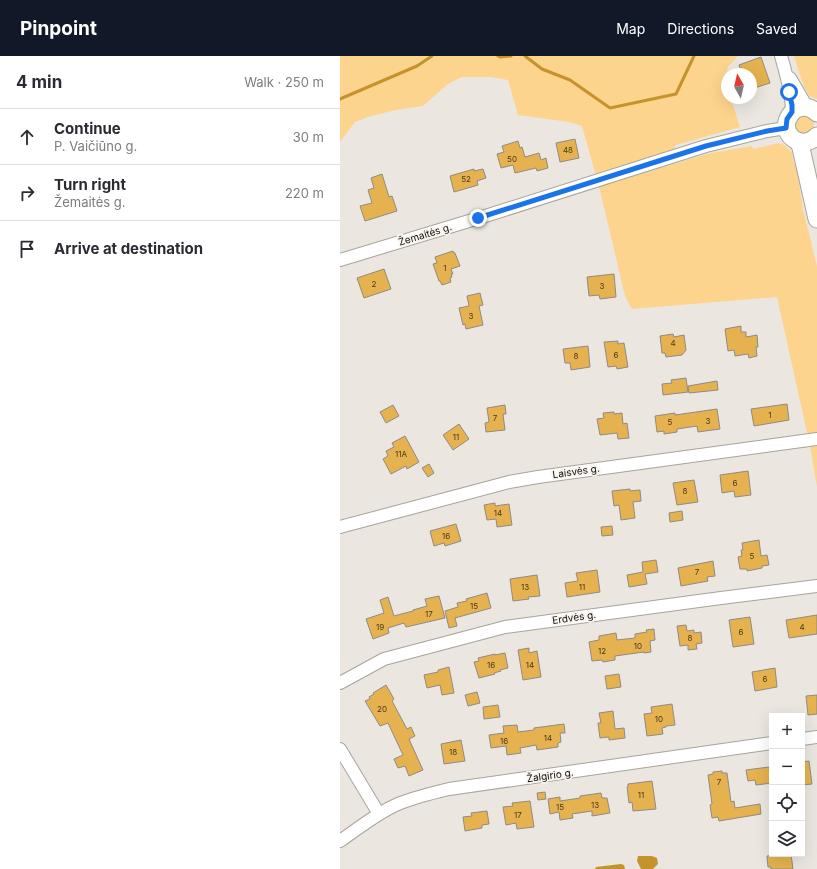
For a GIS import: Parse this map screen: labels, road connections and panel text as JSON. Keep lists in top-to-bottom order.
{
  "streets": {
    "street": [
      "Žemaitės g.",
      "Laisvės g.",
      "Erdvės g.",
      "Žalgirio g."
    ]
  },
  "house_numbers": [
    "48",
    "50",
    "52",
    "1",
    "2",
    "3",
    "3",
    "4",
    "6",
    "8",
    "1",
    "7",
    "3",
    "5",
    "11",
    "11A",
    "6",
    "8",
    "14",
    "16",
    "5",
    "7",
    "13",
    "11",
    "15",
    "17",
    "19",
    "4",
    "6",
    "8",
    "10",
    "12",
    "16",
    "14",
    "6",
    "20",
    "10",
    "14",
    "16",
    "18",
    "7",
    "11",
    "13",
    "15",
    "17"
  ],
  "north": "top",
  "page": {
    "header": "Pinpoint",
    "nav": ["Map", "Directions", "Saved"],
    "heading": ["4 min", "Walk · 250 m"],
    "list": [
      ["Continue", "P. Vaičiūno g.", "30 m"],
      ["Turn right", "Žemaitės g.", "220 m"],
      "Arrive at destination"
    ],
    "map_buttons": ["+", "−"]
  }
}
